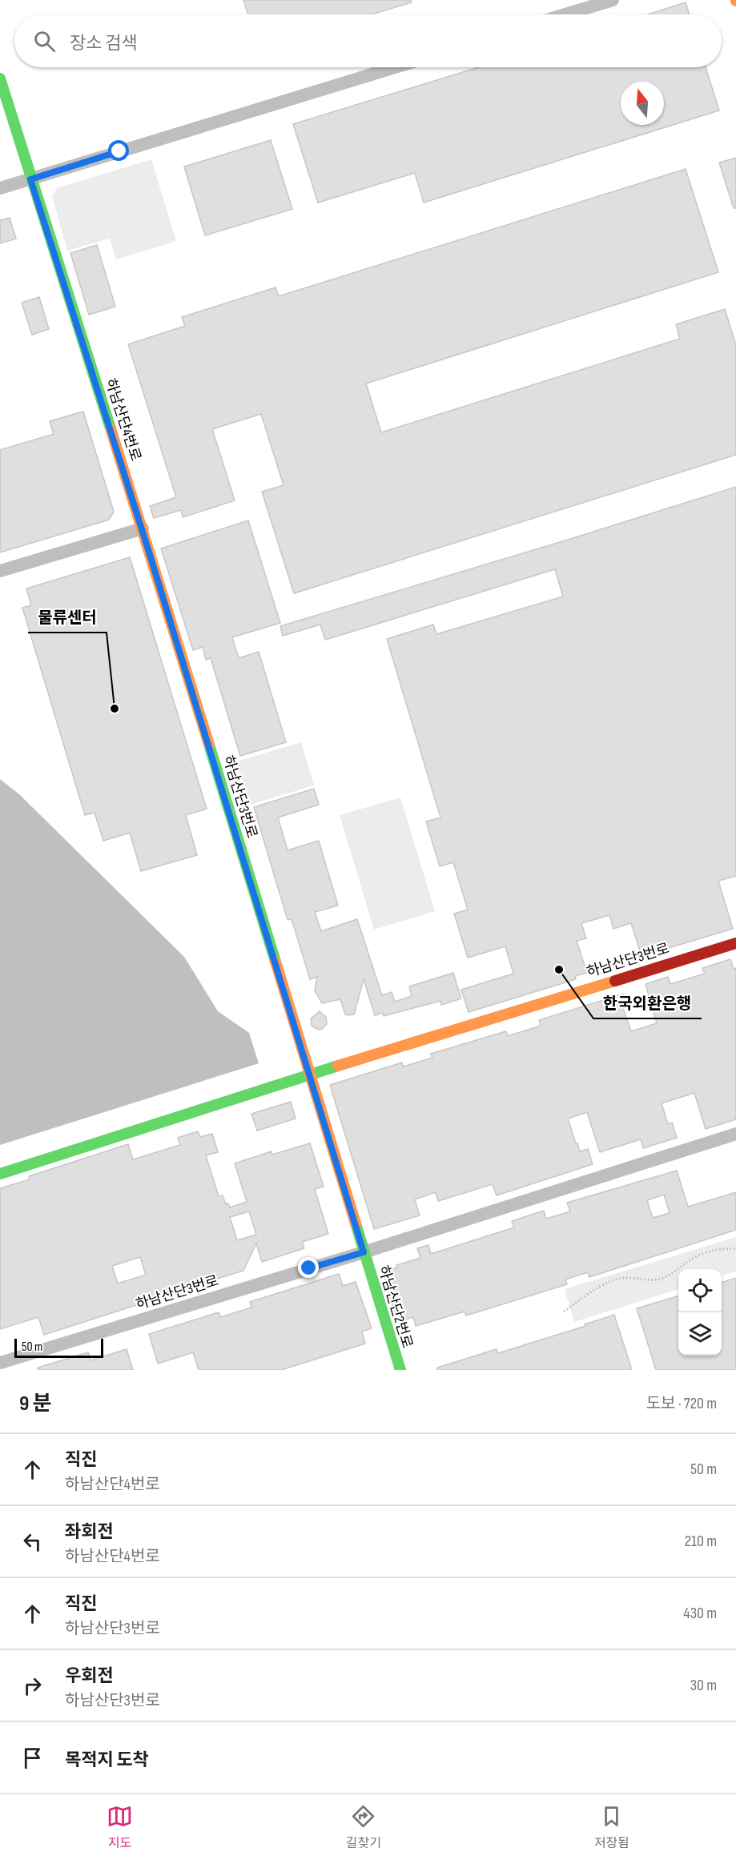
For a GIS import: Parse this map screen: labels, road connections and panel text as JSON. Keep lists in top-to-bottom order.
{
  "streets": {
    "street": ["하남산단4번로", "하남산단3번로", "하남산단2번로"]
  },
  "crossings": [
    ["하남산단4번로", "하남산단3번로"],
    ["하남산단3번로", "하남산단2번로"]
  ],
  "places": ["물류센터", "한국외환은행"],
  "scale_bar": "50 m",
  "north": "top",
  "page": {
    "search": "장소 검색",
    "scale": "50 m",
    "heading": ["9 분", "도보 · 720 m"],
    "list": [
      ["직진", "하남산단4번로", "50 m"],
      ["좌회전", "하남산단4번로", "210 m"],
      ["직진", "하남산단3번로", "430 m"],
      ["우회전", "하남산단3번로", "30 m"],
      "목적지 도착"
    ],
    "nav": ["지도", "길찾기", "저장됨"]
  }
}
